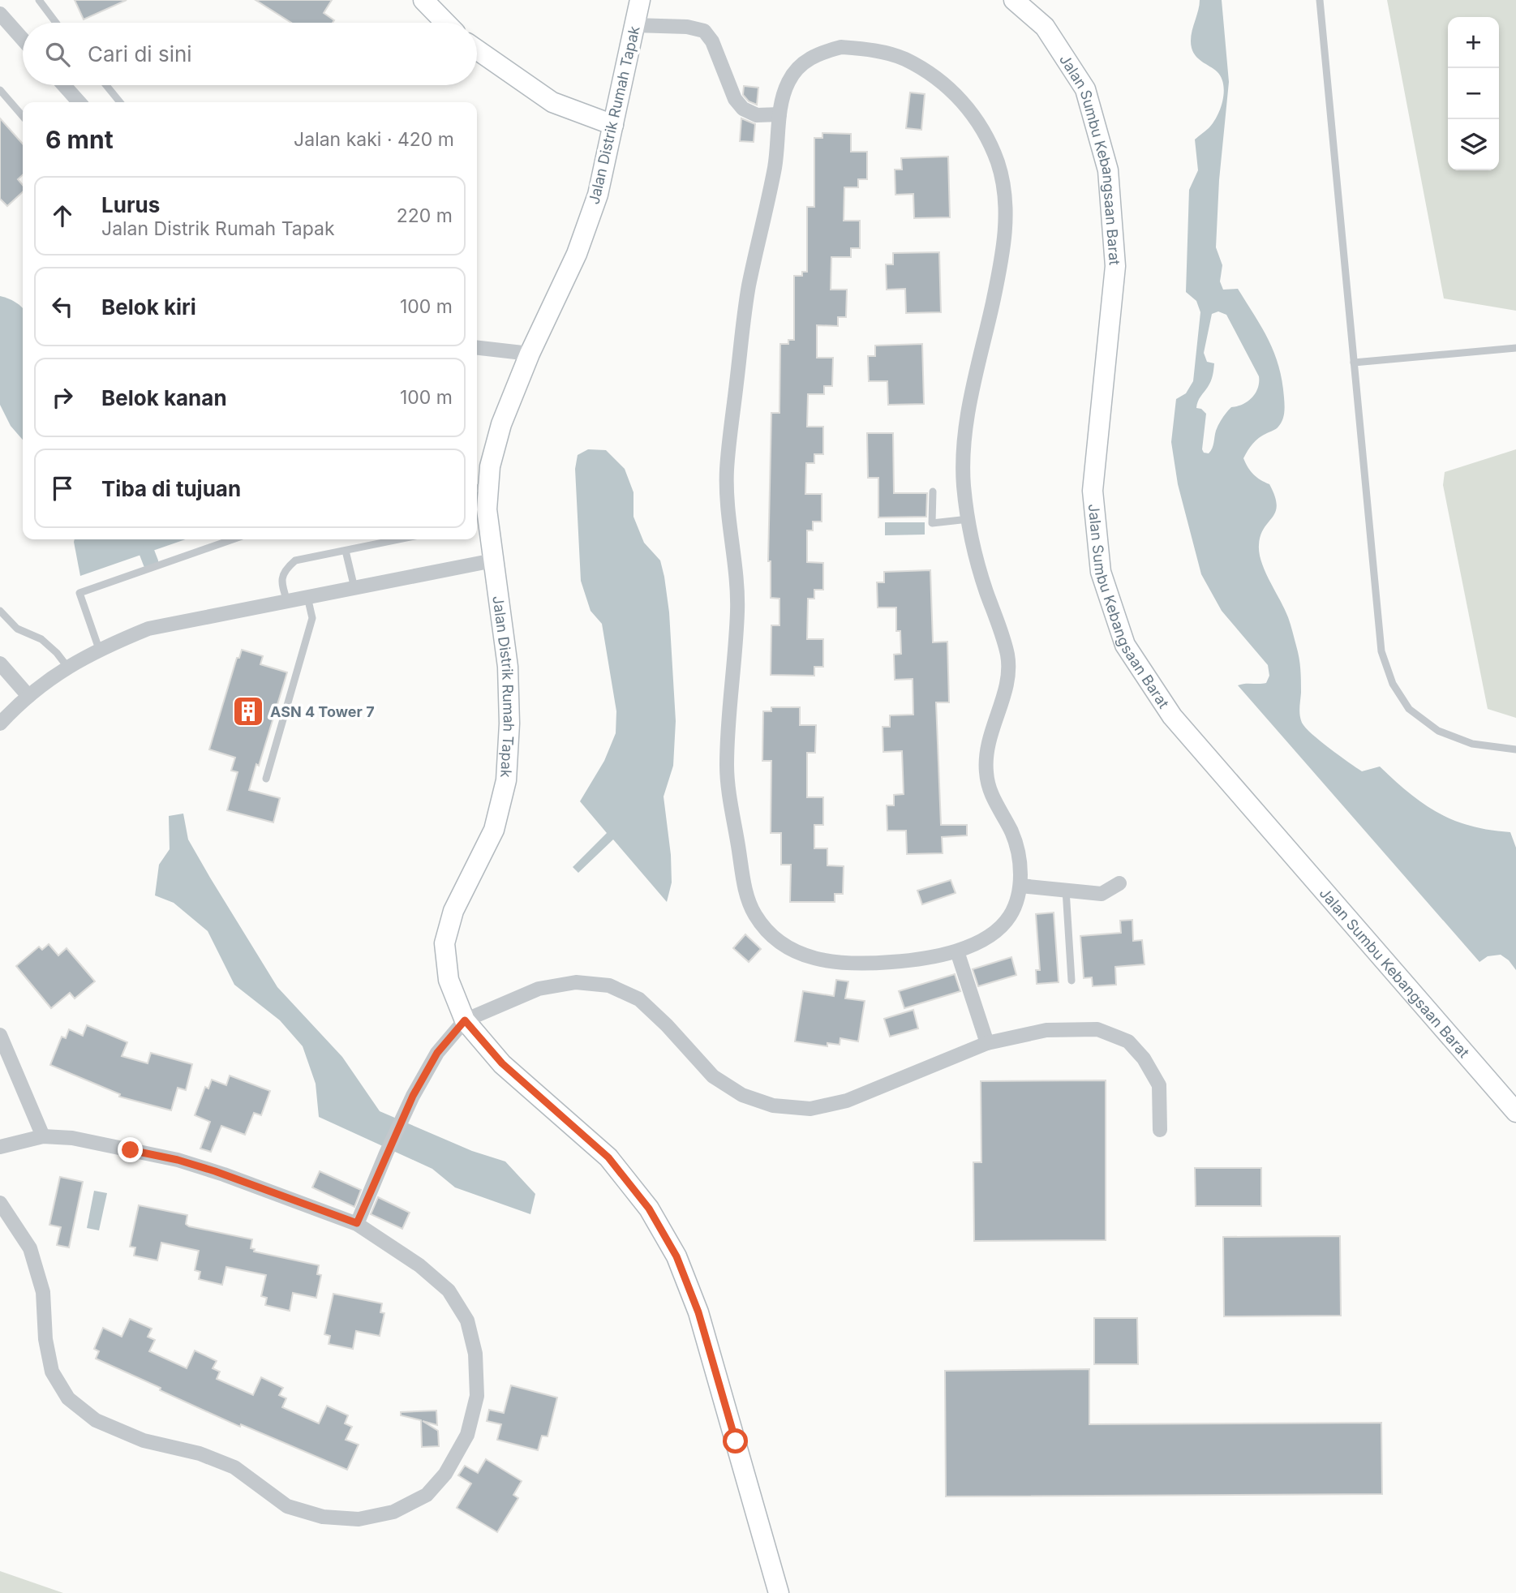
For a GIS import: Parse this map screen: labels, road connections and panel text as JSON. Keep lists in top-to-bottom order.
{
  "streets": {
    "street": ["Jalan Distrik Rumah Tapak", "Jalan Sumbu Kebangsaan Barat"]
  },
  "places": {
    "building": ["ASN 4 Tower 7"]
  },
  "page": {
    "map_buttons": ["+", "−"],
    "search": "Cari di sini",
    "heading": ["6 mnt", "Jalan kaki · 420 m"],
    "list": [
      ["Lurus", "Jalan Distrik Rumah Tapak", "220 m"],
      ["Belok kiri", "100 m"],
      ["Belok kanan", "100 m"],
      "Tiba di tujuan"
    ]
  }
}
